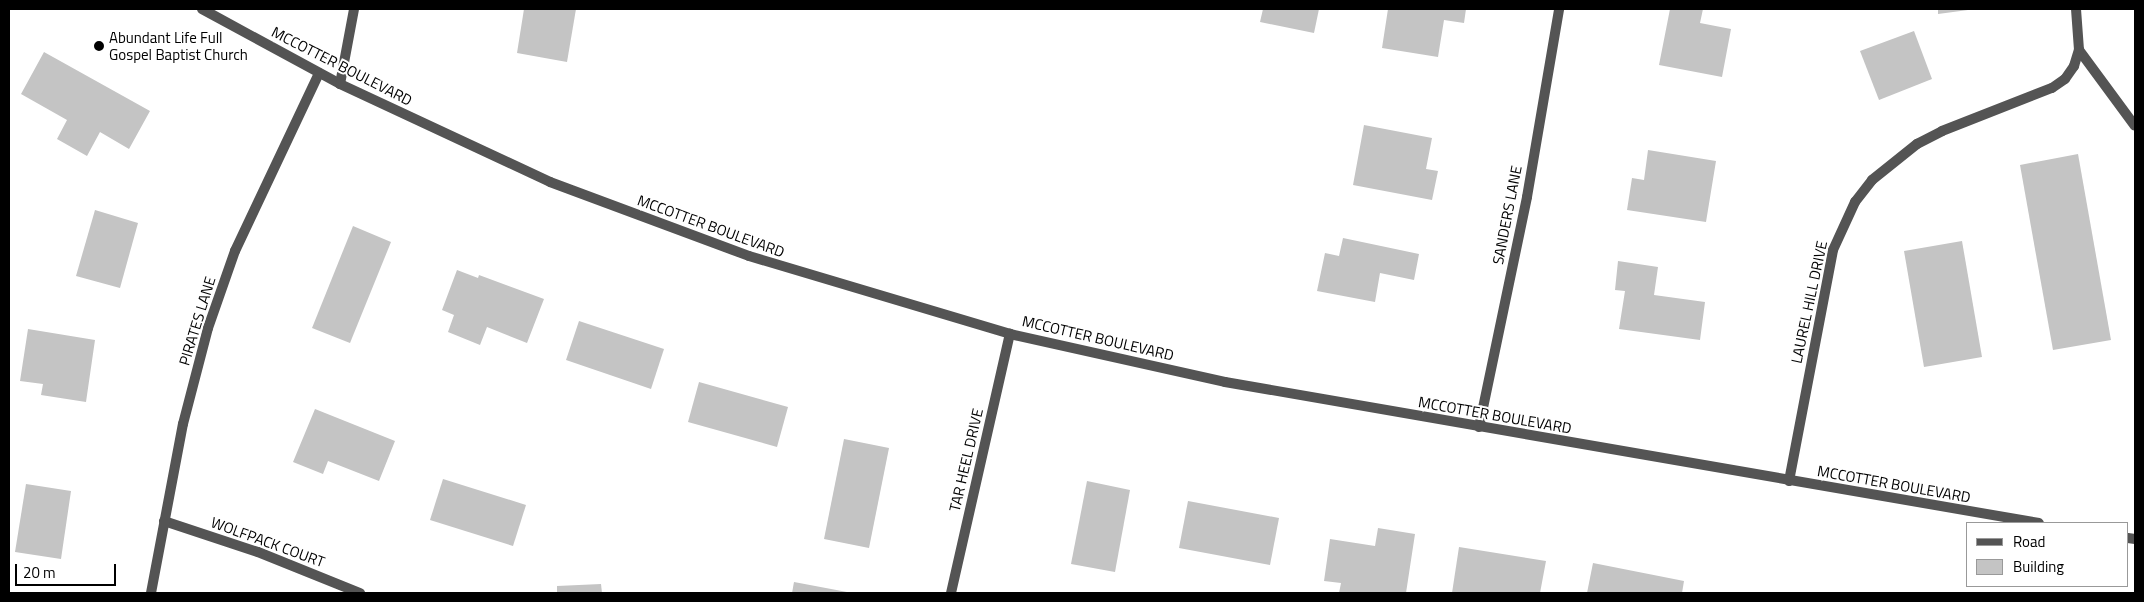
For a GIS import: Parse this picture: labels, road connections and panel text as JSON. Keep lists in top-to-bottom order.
{
  "streets": {
    "street": [
      "MCCOTTER BOULEVARD",
      "SANDERS LANE",
      "LAUREL HILL DRIVE",
      "PIRATES LANE",
      "TAR HEEL DRIVE",
      "WOLFPACK COURT"
    ]
  },
  "crossings": [
    ["MCCOTTER BOULEVARD", "SANDERS LANE"],
    ["MCCOTTER BOULEVARD", "LAUREL HILL DRIVE"],
    ["MCCOTTER BOULEVARD", "PIRATES LANE"],
    ["MCCOTTER BOULEVARD", "TAR HEEL DRIVE"],
    ["PIRATES LANE", "WOLFPACK COURT"]
  ],
  "places": ["Abundant Life Full Gospel Baptist Church"],
  "legend": ["Road", "Building"],
  "scale_bar": "20 m"
}
